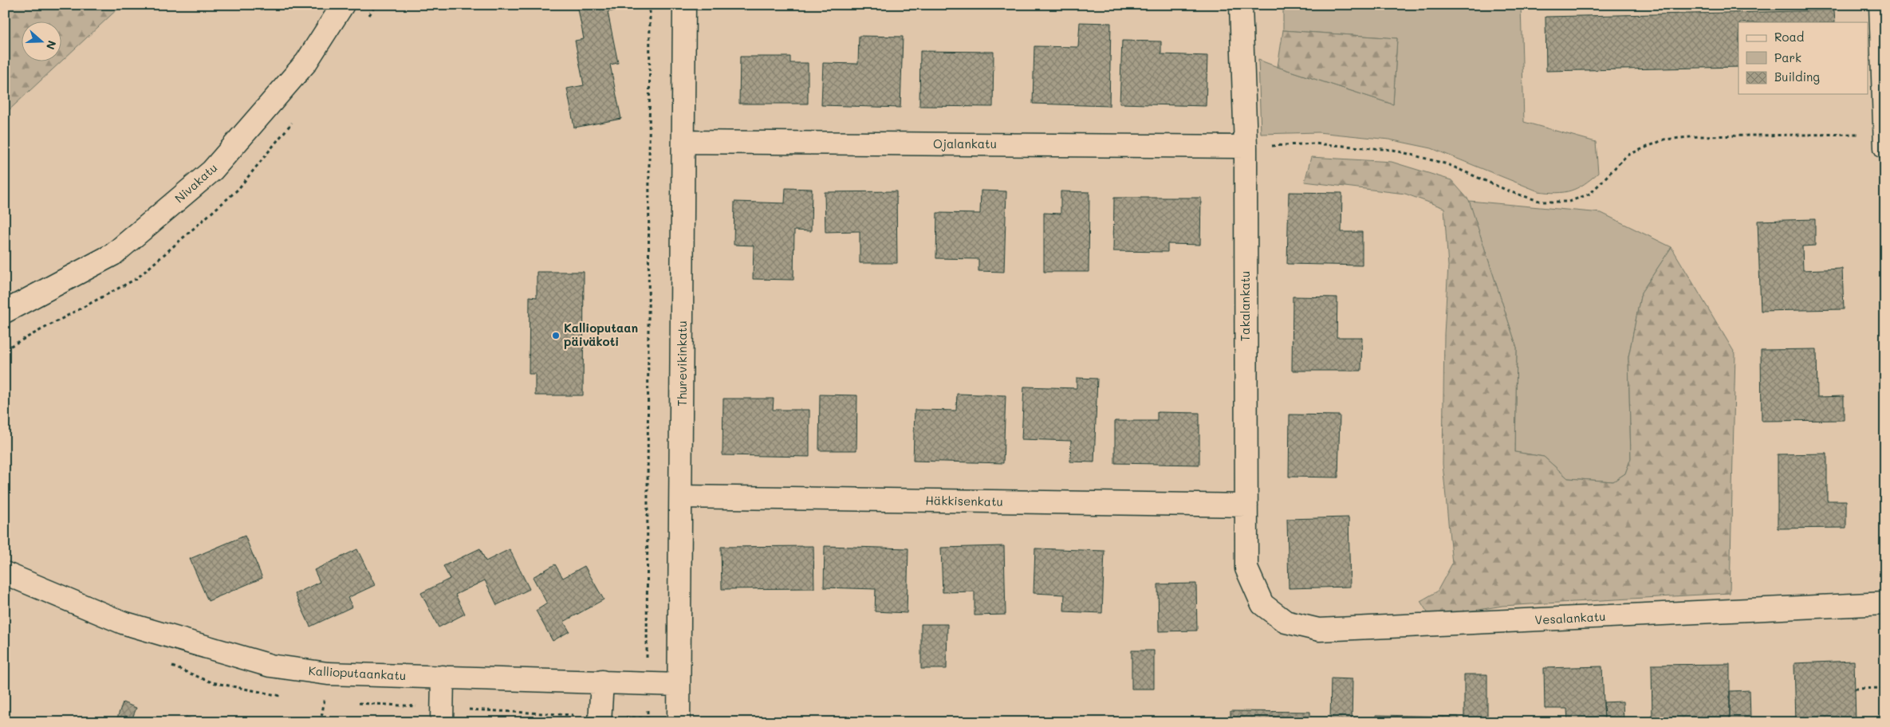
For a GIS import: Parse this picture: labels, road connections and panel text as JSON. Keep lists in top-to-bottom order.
{
  "streets": {
    "street": [
      "Ojalankatu",
      "Nivakatu",
      "Takalankatu",
      "Thurevikinkatu",
      "Häkkisenkatu",
      "Vesalankatu",
      "Kallioputaankatu"
    ]
  },
  "crossings": [
    ["Ojalankatu", "Takalankatu"],
    ["Ojalankatu", "Thurevikinkatu"],
    ["Takalankatu", "Häkkisenkatu"],
    ["Takalankatu", "Vesalankatu"],
    ["Thurevikinkatu", "Häkkisenkatu"],
    ["Thurevikinkatu", "Kallioputaankatu"]
  ],
  "places": ["Kallioputaan päiväkoti"],
  "legend": ["Road", "Park", "Building"],
  "north": "right"
}
